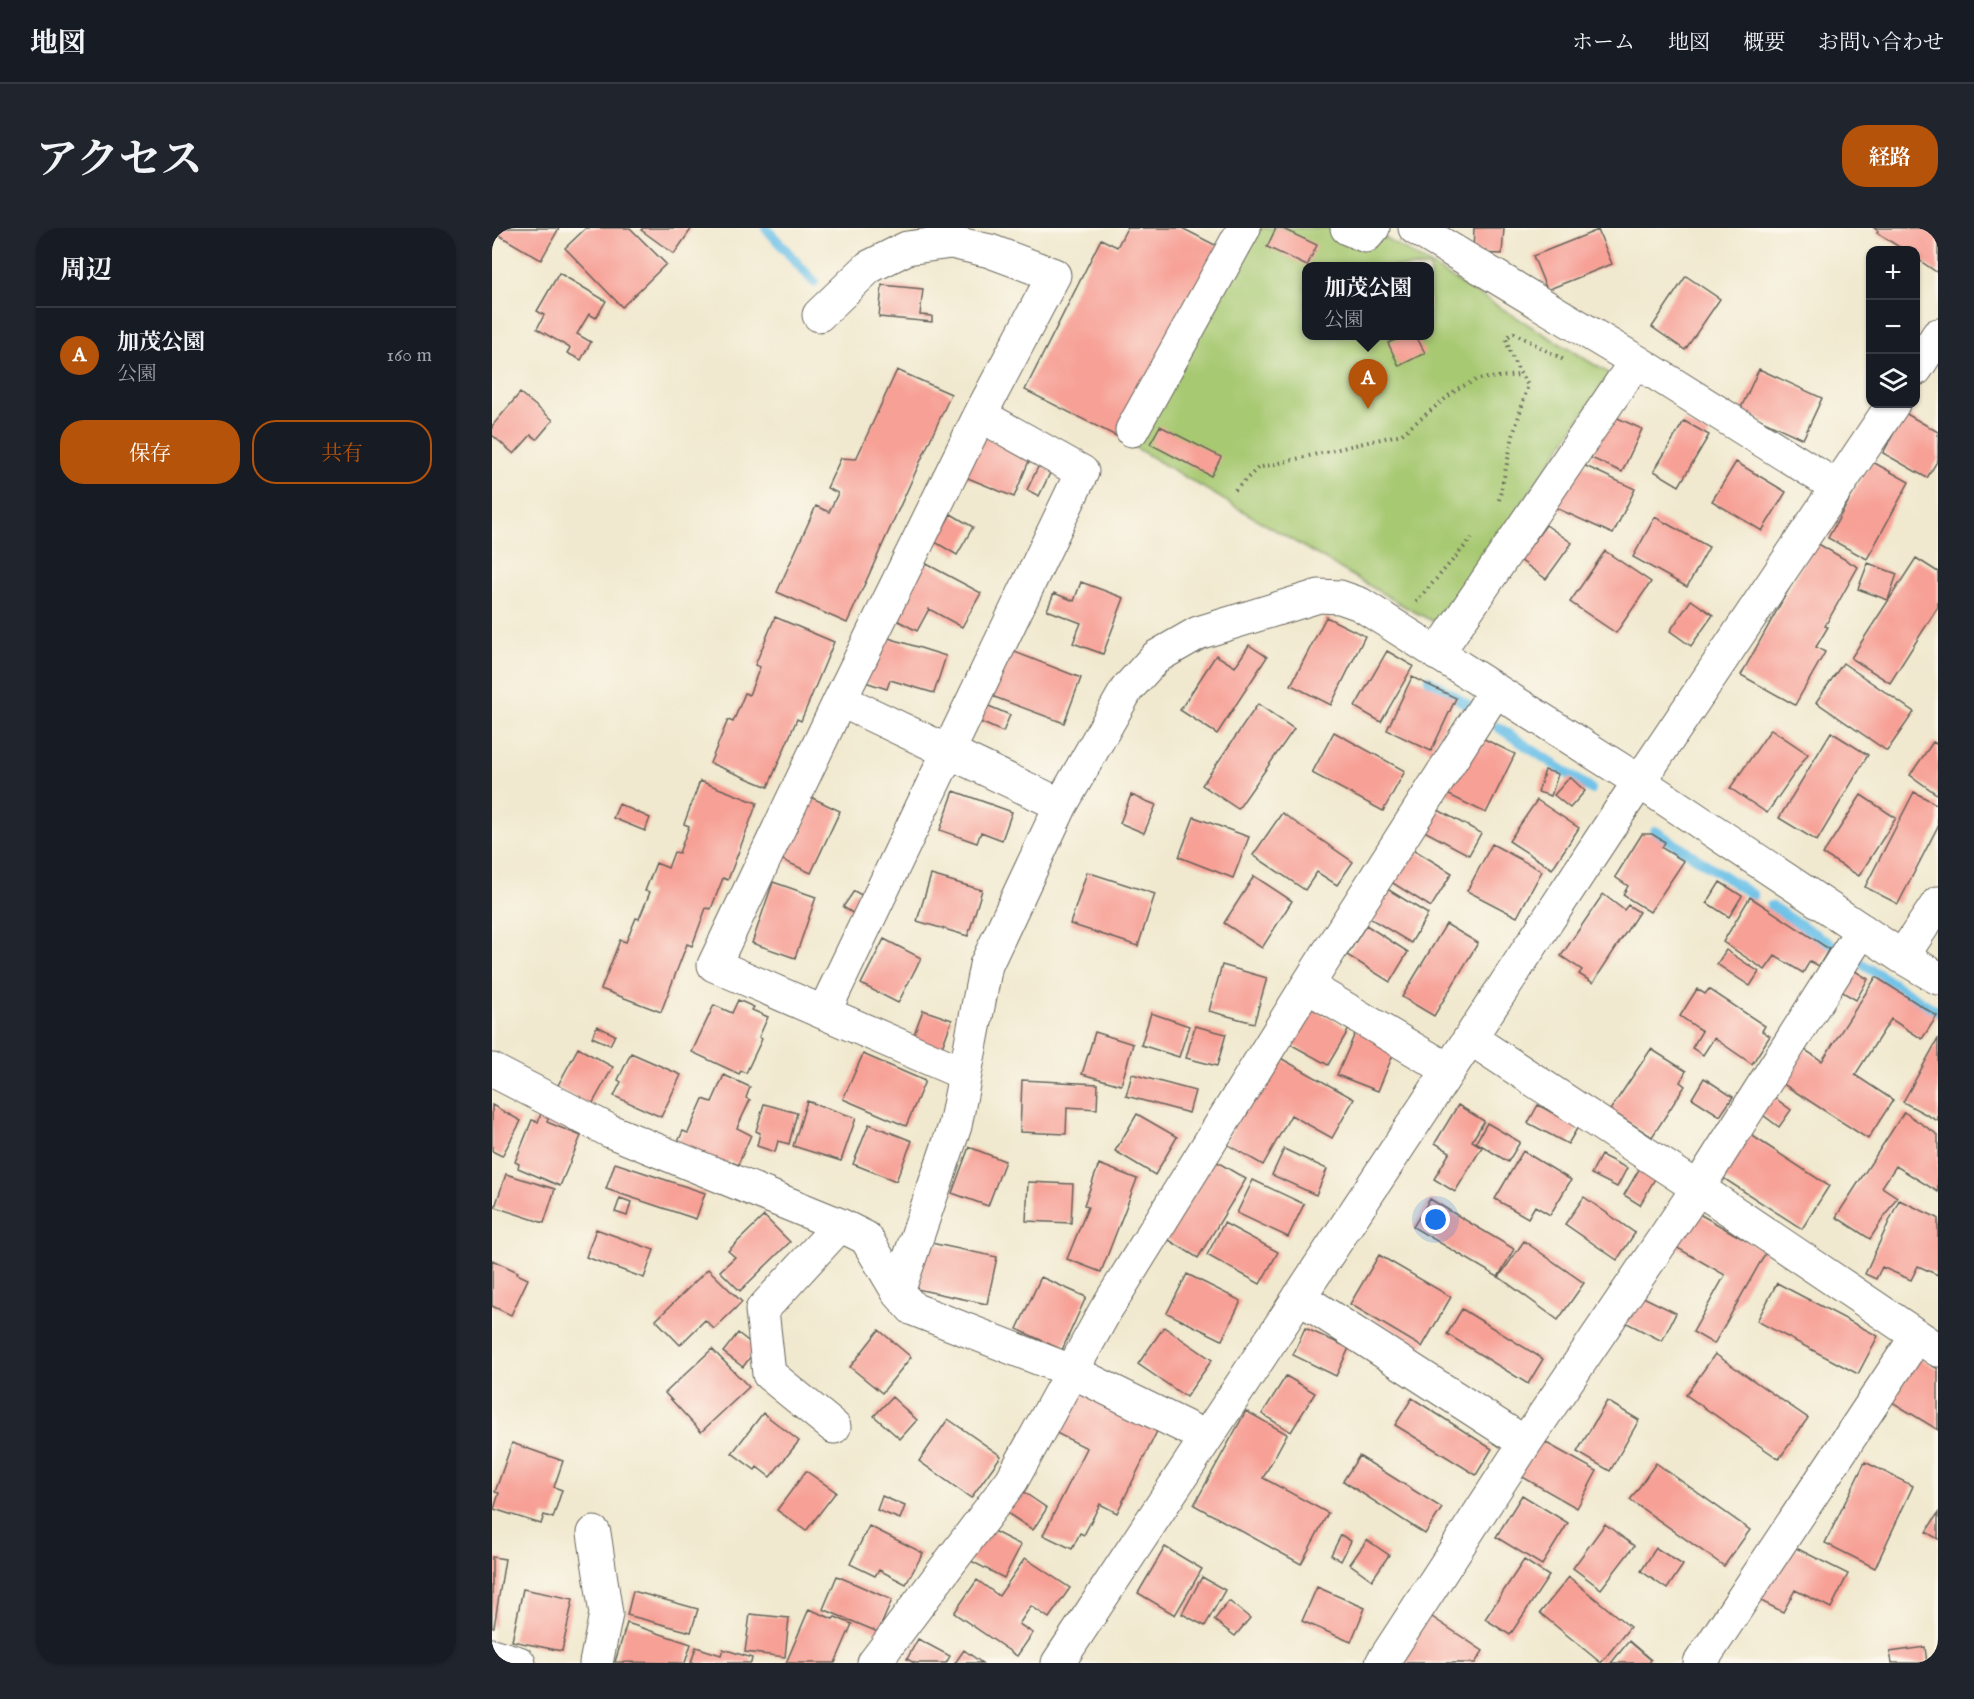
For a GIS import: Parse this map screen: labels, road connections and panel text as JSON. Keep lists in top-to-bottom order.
{
  "page": {
    "header": "地図",
    "nav": [
      "ホーム",
      "地図",
      "概要",
      "お問い合わせ"
    ],
    "title": "アクセス",
    "buttons": [
      "経路",
      ["保存", "共有"]
    ],
    "heading": "周辺",
    "map_buttons": ["+", "−"],
    "popup": ["加茂公園", "公園"],
    "list": [
      {
        "mark": "A",
        "name": "加茂公園",
        "note": "公園",
        "value": "160 m"
      }
    ],
    "pins": "A"
  }
}
